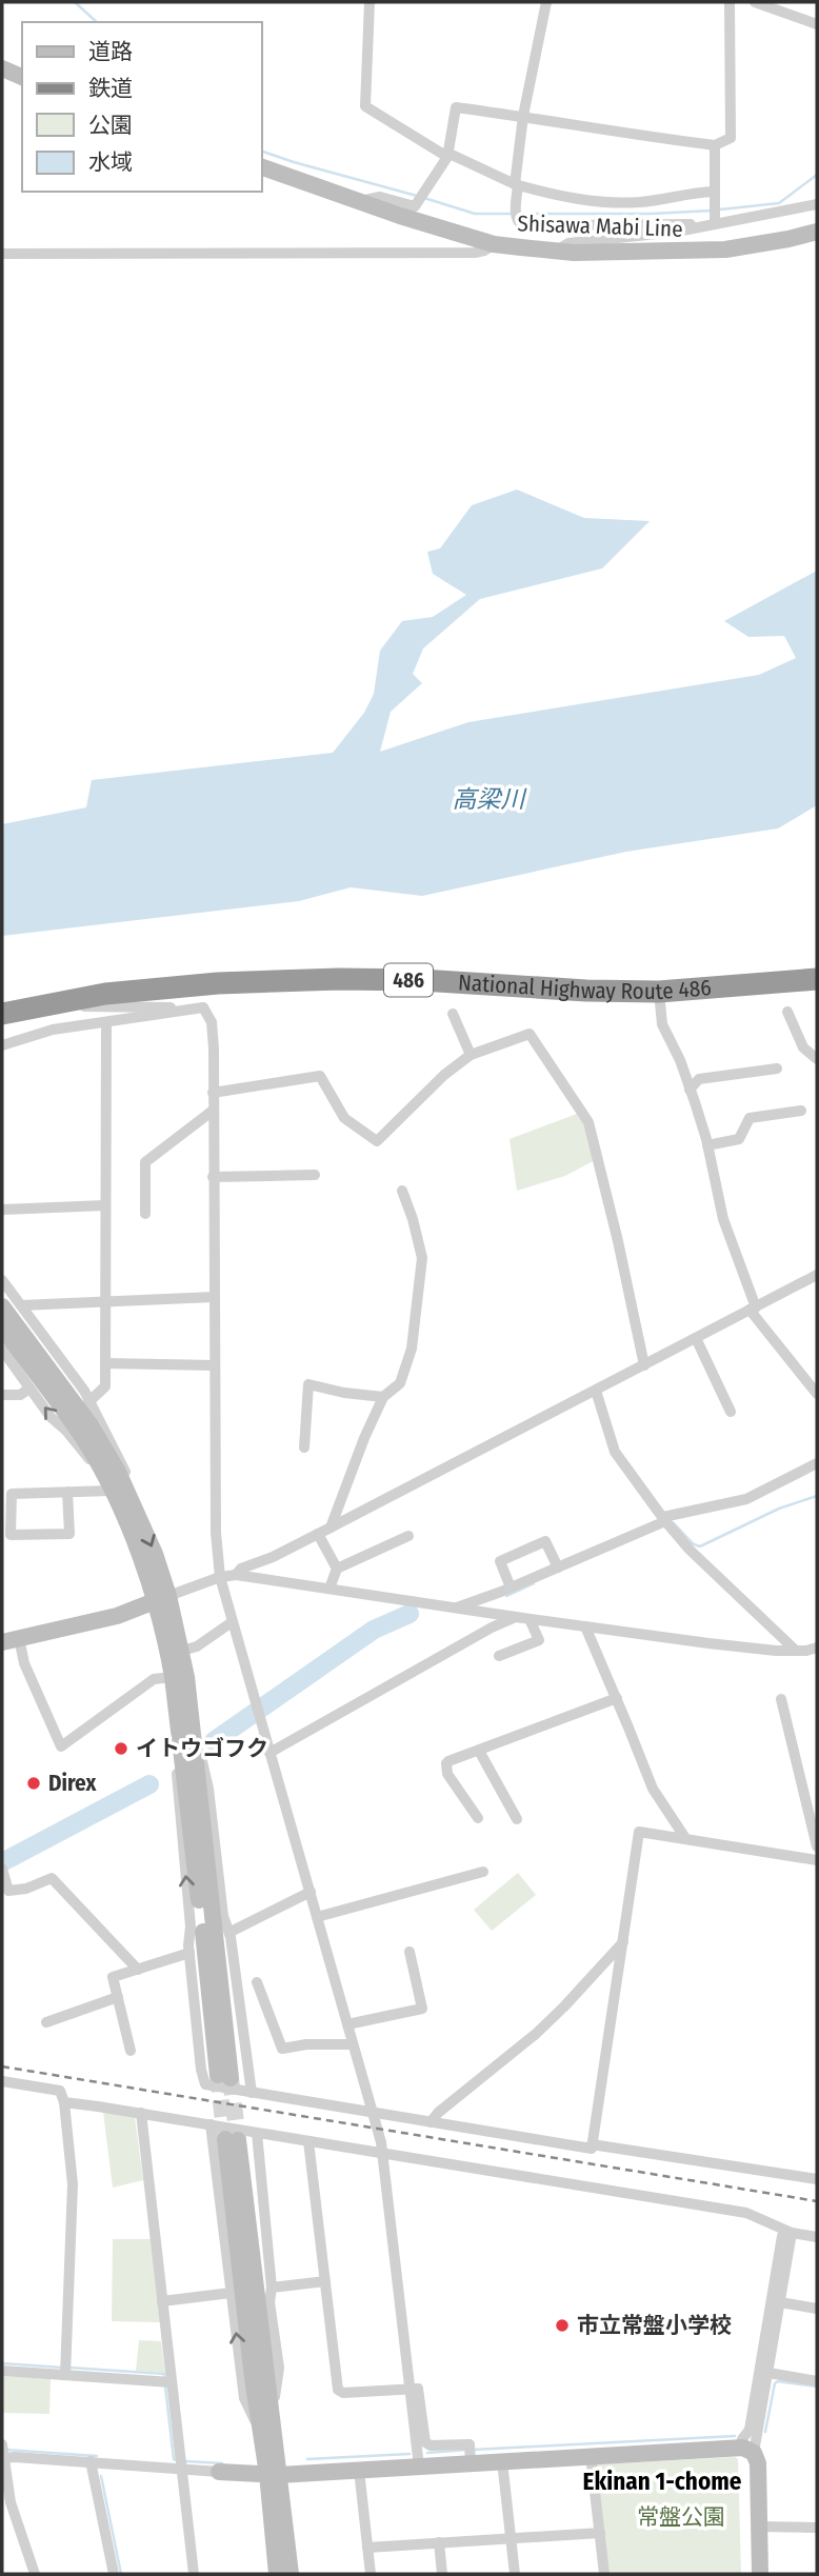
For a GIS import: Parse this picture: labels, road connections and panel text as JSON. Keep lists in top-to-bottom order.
{
  "streets": {
    "highway": ["486", "National Highway Route 486"],
    "street": ["Shisawa Mabi Line"]
  },
  "districts": ["Ekinan 1-chome"],
  "water": ["高梁川"],
  "parks": ["常盤公園"],
  "places": ["イトウゴフク", "Direx", "市立常盤小学校"],
  "legend": [
    "道路",
    "鉄道",
    "公園",
    "水域"
  ]
}
